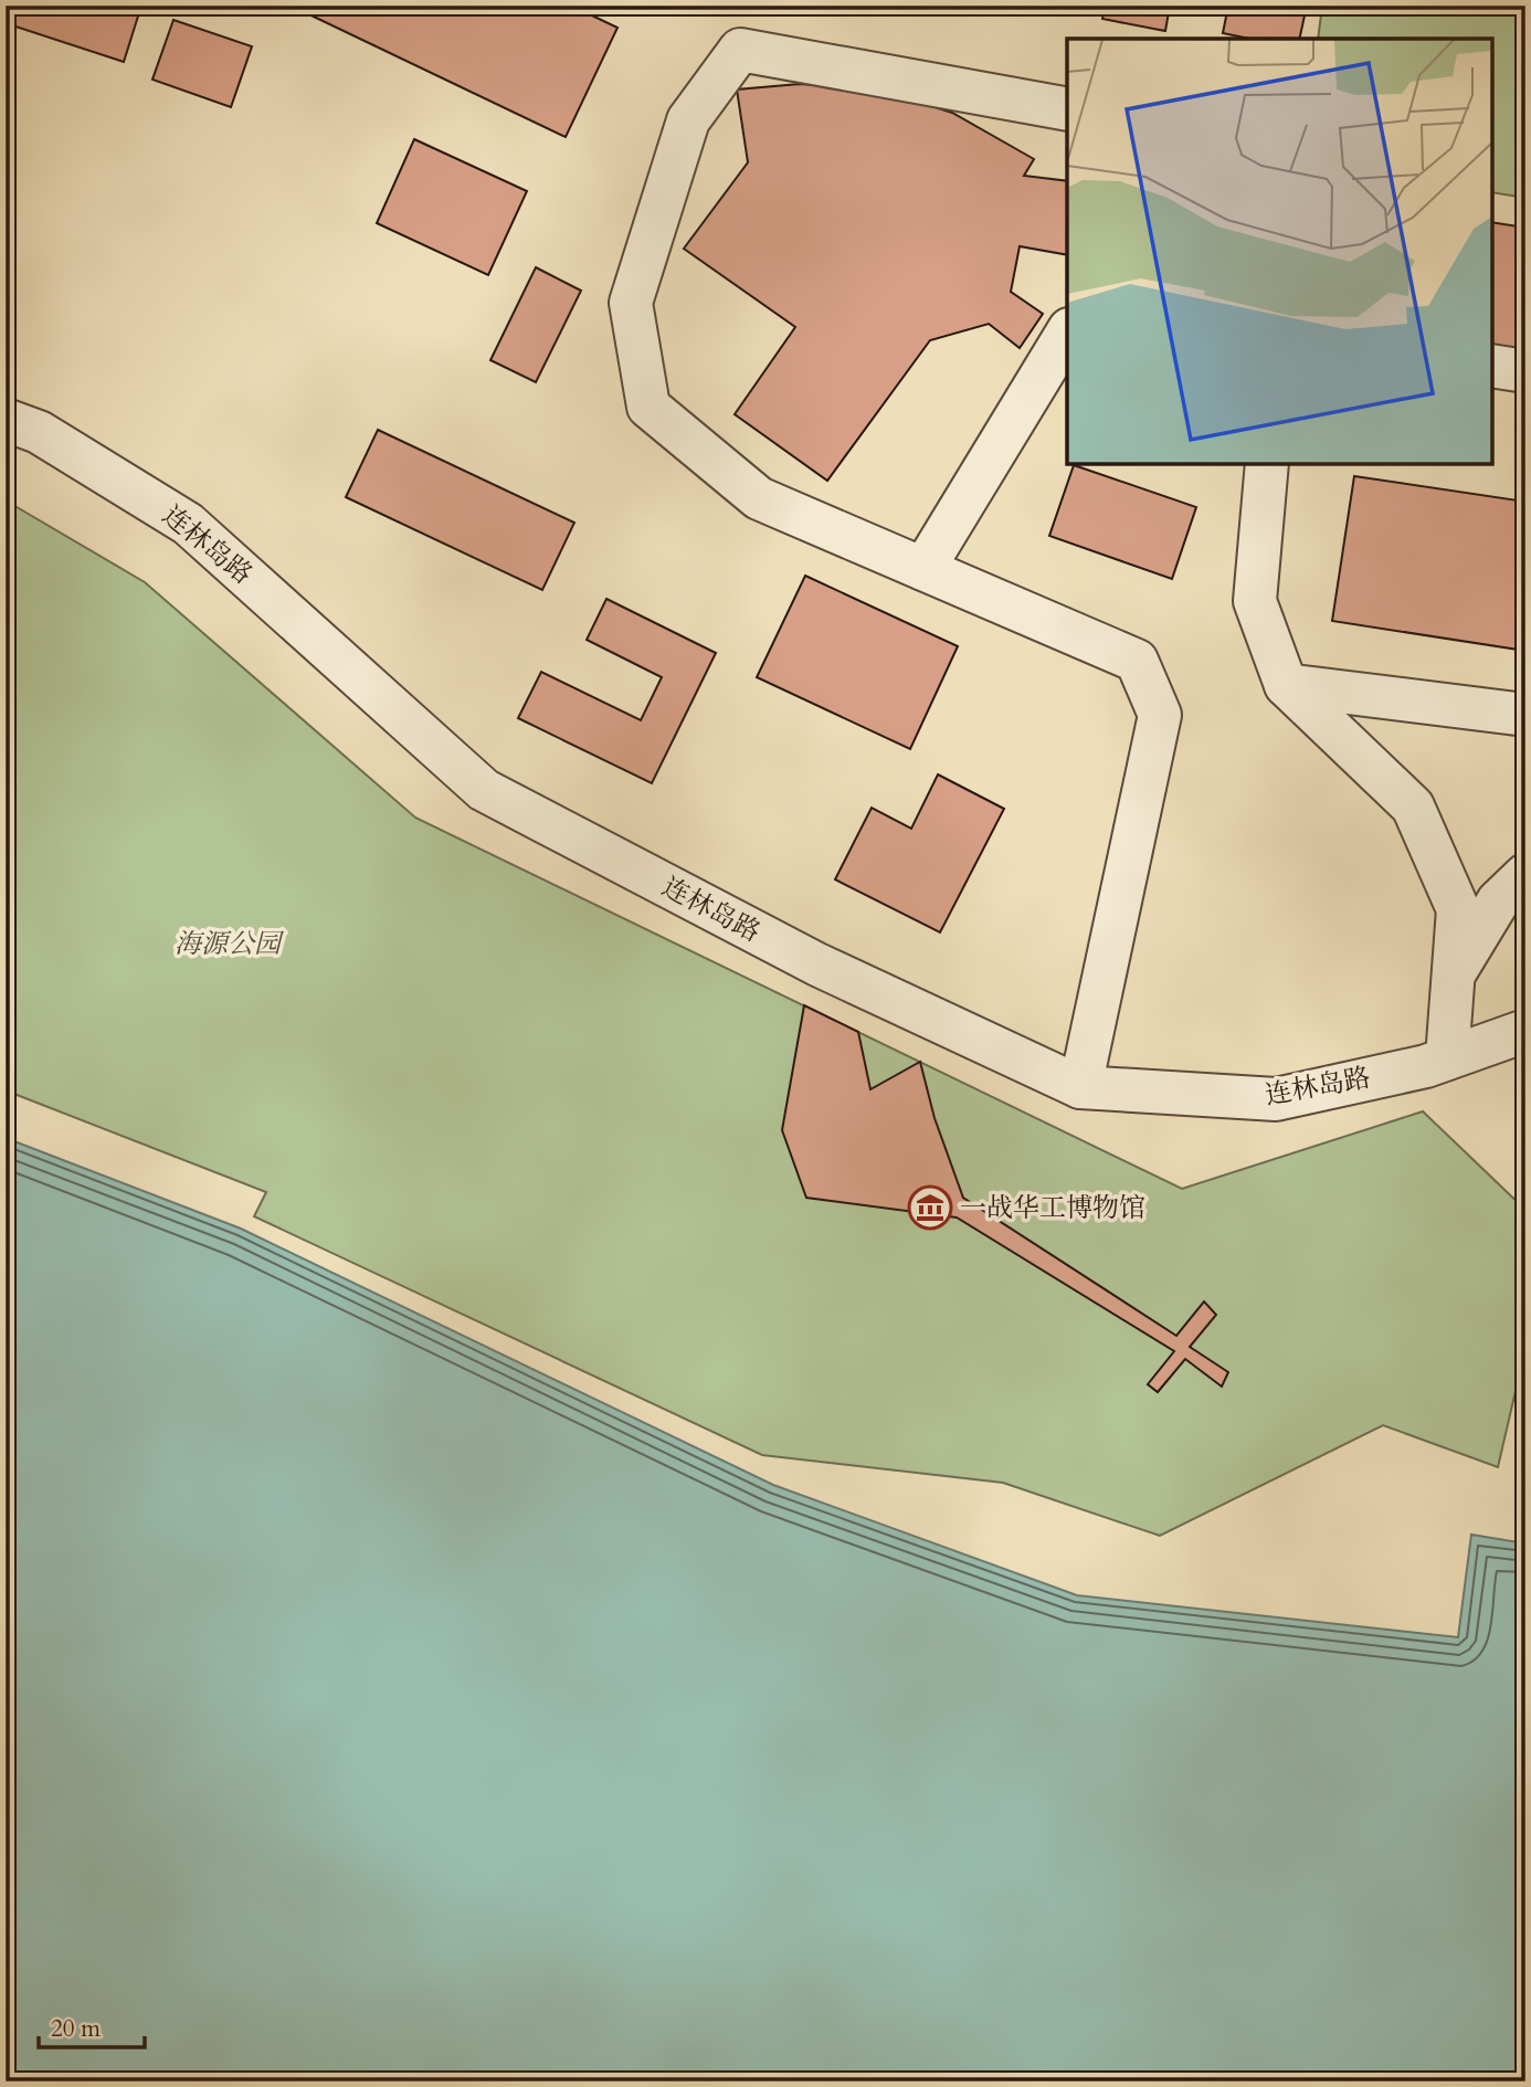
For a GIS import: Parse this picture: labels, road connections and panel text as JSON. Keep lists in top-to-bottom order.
{
  "streets": {
    "street": ["连林岛路"]
  },
  "parks": ["海源公园"],
  "places": {
    "museum": ["一战华工博物馆"]
  },
  "scale_bar": "20 m"
}
